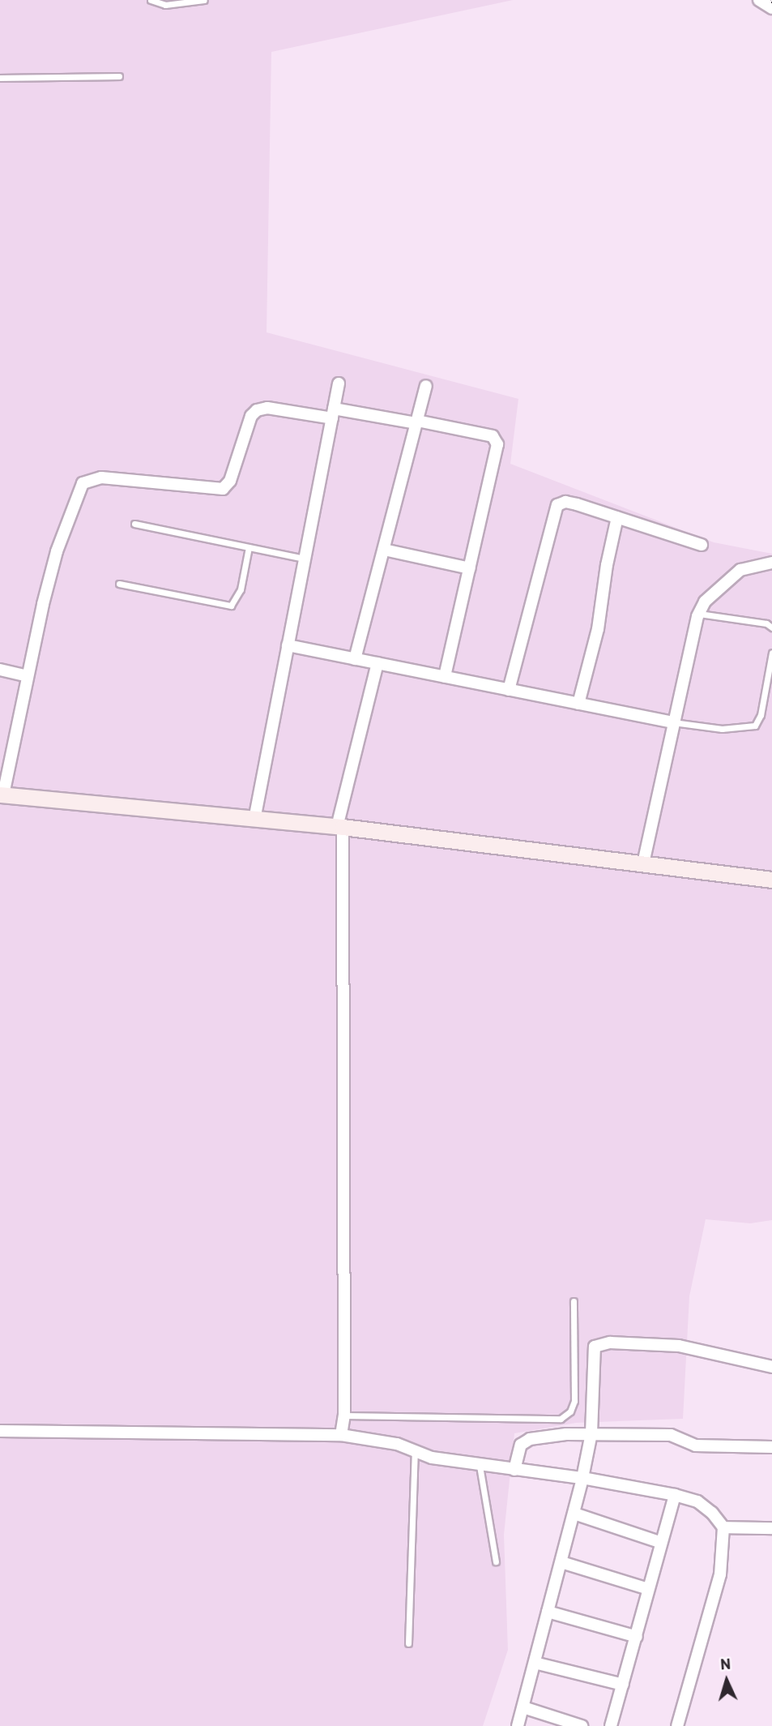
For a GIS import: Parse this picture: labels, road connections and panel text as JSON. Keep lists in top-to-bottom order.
{
  "north": "top"
}
